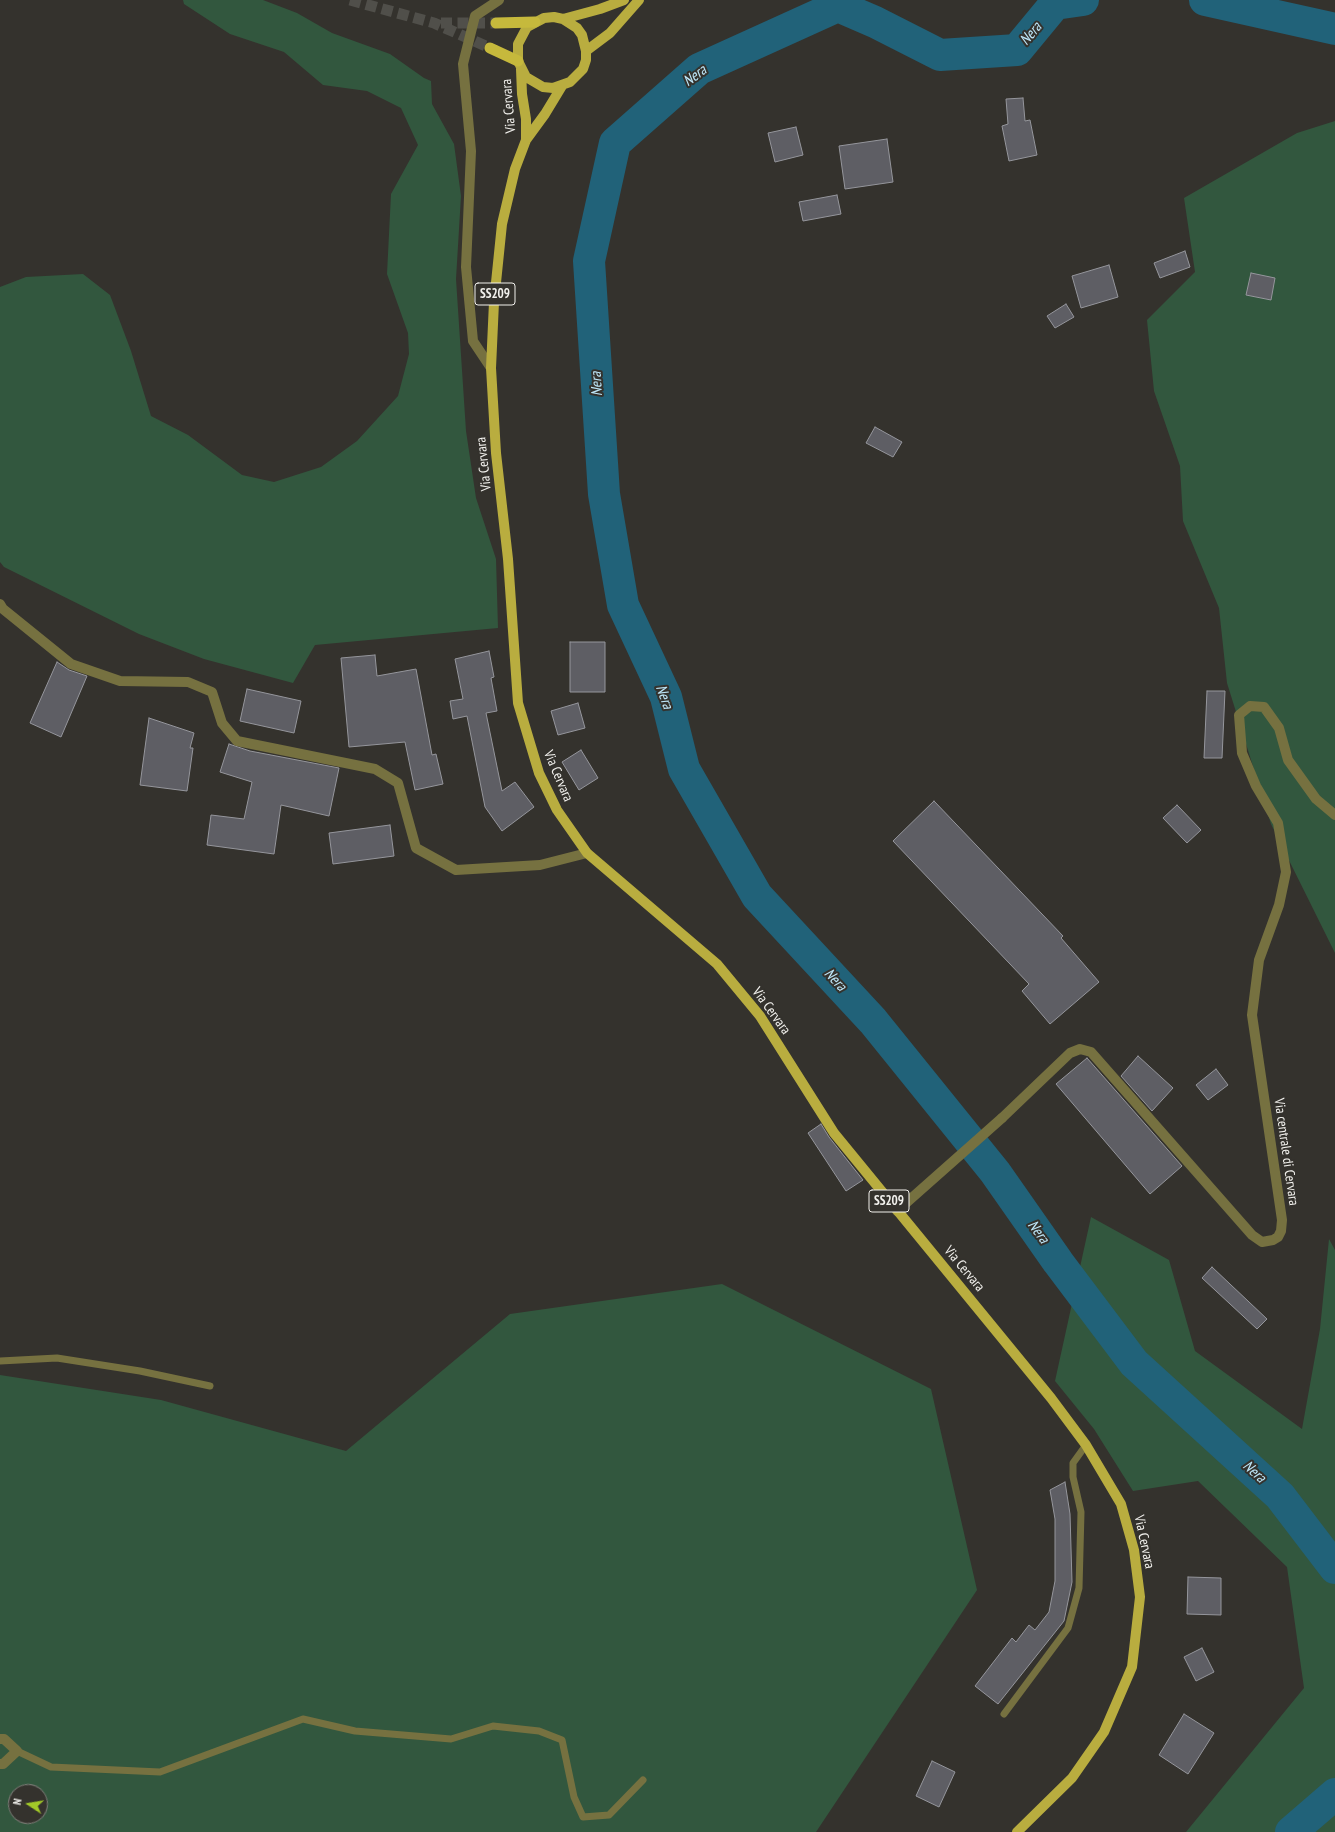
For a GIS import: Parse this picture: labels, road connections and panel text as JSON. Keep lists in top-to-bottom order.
{
  "streets": {
    "main road": ["Via Cervara", "SS209"],
    "street": ["Via centrale di Cervara"]
  },
  "crossings": [
    ["Via Cervara", "SS209"],
    ["Via Cervara", "Via centrale di Cervara"]
  ],
  "water": ["Nera"],
  "north": "left"
}
